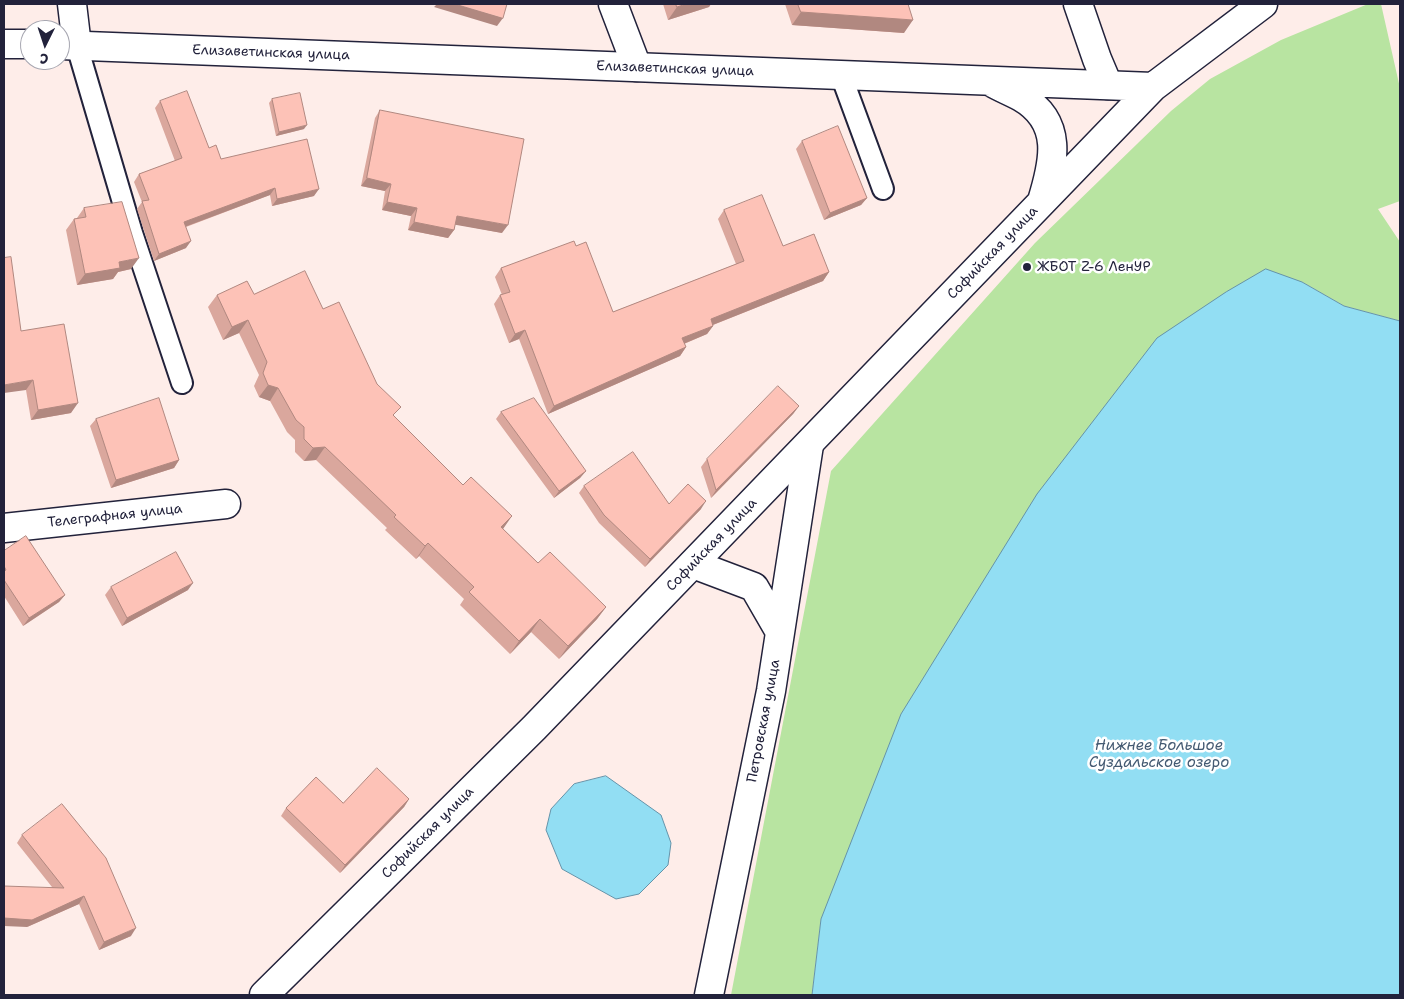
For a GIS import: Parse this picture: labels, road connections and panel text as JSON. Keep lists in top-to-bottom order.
{
  "streets": {
    "street": [
      "Елизаветинская улица",
      "Софийская улица",
      "Телеграфная улица",
      "Петровская улица"
    ]
  },
  "crossings": [
    ["Елизаветинская улица", "Софийская улица"],
    ["Софийская улица", "Петровская улица"]
  ],
  "water": ["Нижнее Большое Суздальское озеро"],
  "places": ["ЖБОТ Z-6 ЛенУР"],
  "north": "bottom"
}
